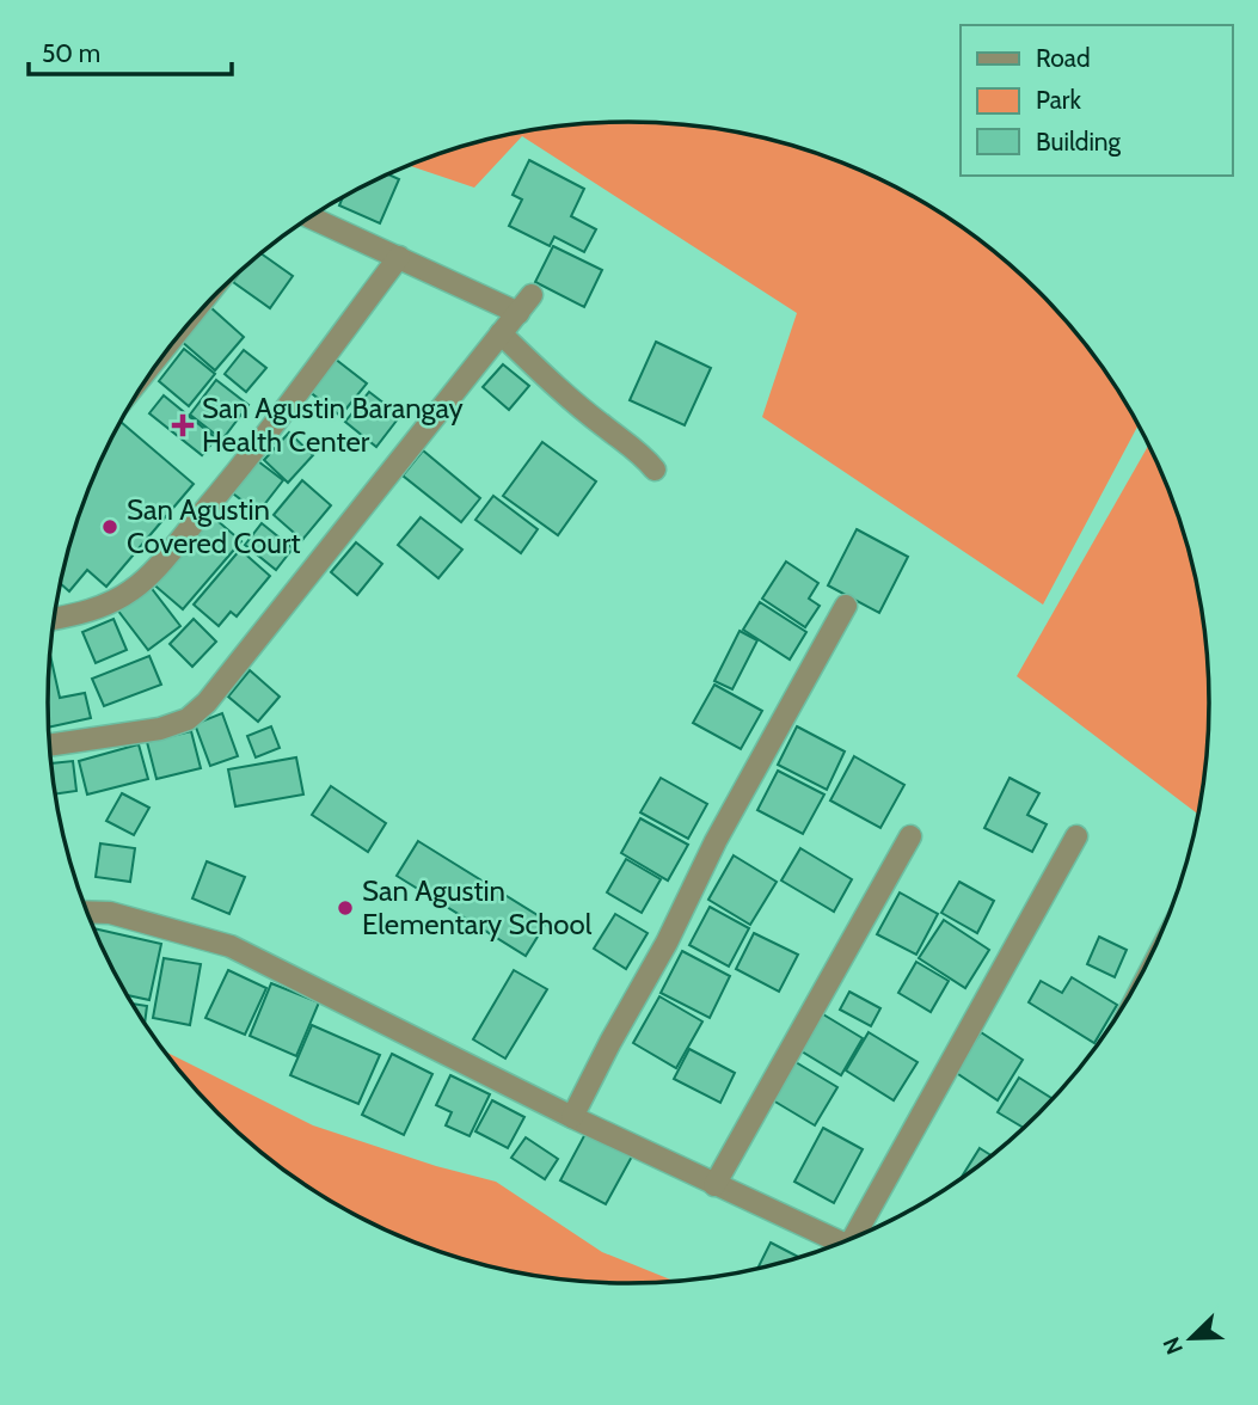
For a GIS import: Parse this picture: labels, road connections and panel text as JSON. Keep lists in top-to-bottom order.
{
  "places": {
    "health": ["San Agustin Barangay Health Center"],
    "other": ["San Agustin Covered Court", "San Agustin Elementary School"]
  },
  "legend": ["Road", "Park", "Building"],
  "scale_bar": "50 m",
  "north": "bottom left"
}
